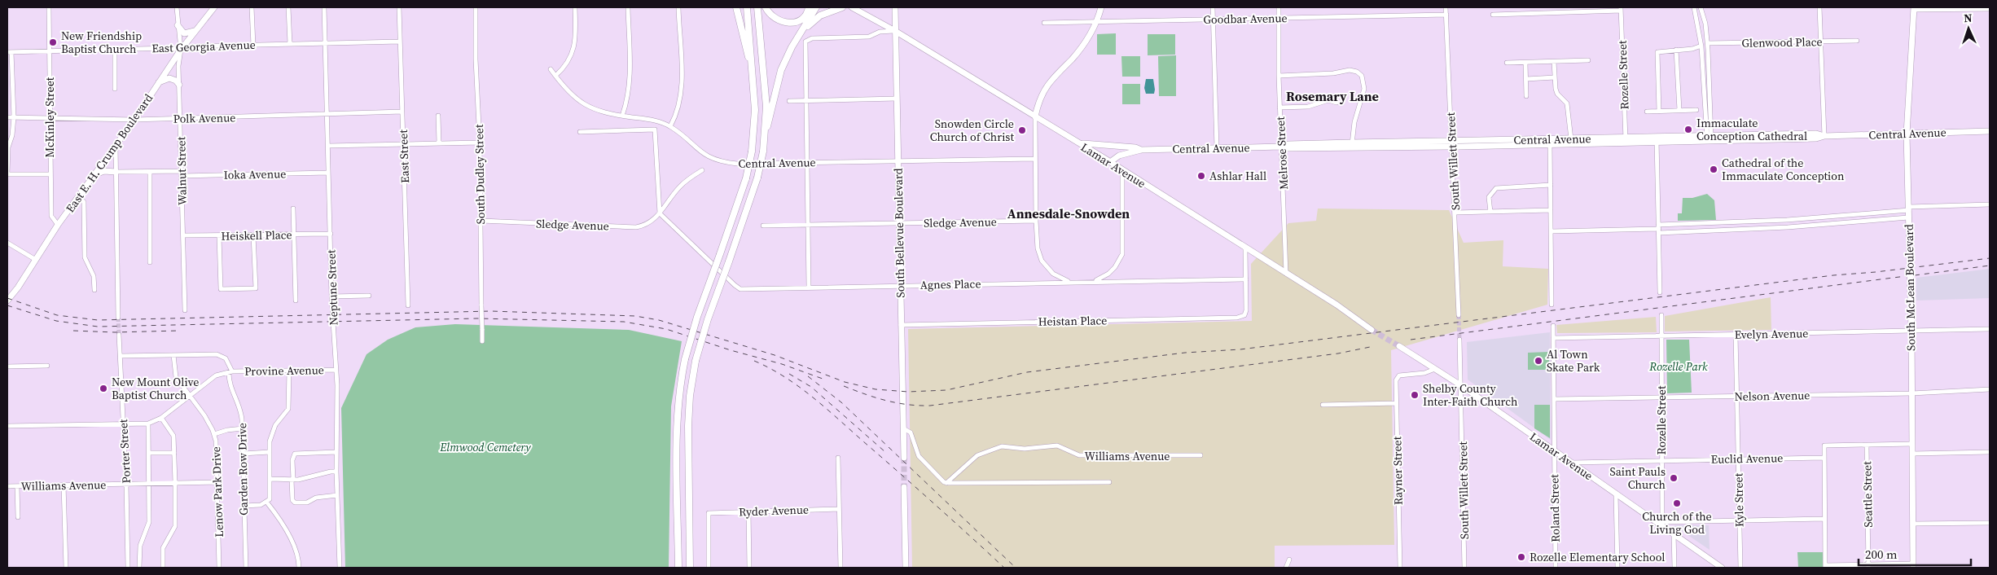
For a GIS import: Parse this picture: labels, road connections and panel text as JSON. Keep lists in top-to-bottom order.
{
  "streets": {
    "main road": [
      "Central Avenue",
      "East E. H. Crump Boulevard",
      "Lamar Avenue",
      "South Bellevue Boulevard",
      "South McLean Boulevard"
    ],
    "street": [
      "Goodbar Avenue",
      "Glenwood Place",
      "East Georgia Avenue",
      "Rozelle Street",
      "McKinley Street",
      "Polk Avenue",
      "Melrose Street",
      "East Street",
      "South Willett Street",
      "Walnut Street",
      "Ioka Avenue",
      "South Dudley Street",
      "Sledge Avenue",
      "Heiskell Place",
      "Agnes Place",
      "Neptune Street",
      "Heistan Place",
      "Evelyn Avenue",
      "Provine Avenue",
      "Nelson Avenue",
      "Porter Street",
      "Williams Avenue",
      "Euclid Avenue",
      "Garden Row Drive",
      "Rayner Street",
      "Lenow Park Drive",
      "Seattle Street",
      "Kyle Street",
      "Roland Street",
      "Ryder Avenue"
    ]
  },
  "crossings": [
    ["Goodbar Avenue", "Melrose Street"],
    ["Goodbar Avenue", "South Willett Street"],
    ["East Georgia Avenue", "McKinley Street"],
    ["East Georgia Avenue", "East E. H. Crump Boulevard"],
    ["East Georgia Avenue", "East Street"],
    ["East Georgia Avenue", "Walnut Street"],
    ["East Georgia Avenue", "Neptune Street"],
    ["Rozelle Street", "Central Avenue"],
    ["Rozelle Street", "Lamar Avenue"],
    ["Rozelle Street", "Evelyn Avenue"],
    ["Rozelle Street", "Nelson Avenue"],
    ["Rozelle Street", "Euclid Avenue"],
    ["McKinley Street", "Polk Avenue"],
    ["McKinley Street", "East E. H. Crump Boulevard"],
    ["Polk Avenue", "East E. H. Crump Boulevard"],
    ["Polk Avenue", "East Street"],
    ["Polk Avenue", "Walnut Street"],
    ["Polk Avenue", "Neptune Street"],
    ["Central Avenue", "Melrose Street"],
    ["Central Avenue", "South Willett Street"],
    ["Central Avenue", "Lamar Avenue"],
    ["Central Avenue", "South Bellevue Boulevard"],
    ["Central Avenue", "South McLean Boulevard"],
    ["East E. H. Crump Boulevard", "Walnut Street"],
    ["Melrose Street", "Lamar Avenue"],
    ["South Willett Street", "Lamar Avenue"],
    ["Lamar Avenue", "South Bellevue Boulevard"],
    ["Lamar Avenue", "Euclid Avenue"],
    ["Lamar Avenue", "Rayner Street"],
    ["Lamar Avenue", "Roland Street"],
    ["Walnut Street", "Ioka Avenue"],
    ["Walnut Street", "Heiskell Place"],
    ["Ioka Avenue", "Neptune Street"],
    ["South Dudley Street", "Sledge Avenue"],
    ["Sledge Avenue", "South Bellevue Boulevard"],
    ["Sledge Avenue", "Agnes Place"],
    ["South Bellevue Boulevard", "Agnes Place"],
    ["South Bellevue Boulevard", "Heistan Place"],
    ["Heiskell Place", "Neptune Street"],
    ["Agnes Place", "Heistan Place"],
    ["Neptune Street", "Provine Avenue"],
    ["South McLean Boulevard", "Evelyn Avenue"],
    ["South McLean Boulevard", "Nelson Avenue"],
    ["Evelyn Avenue", "Kyle Street"],
    ["Evelyn Avenue", "Roland Street"],
    ["Provine Avenue", "Porter Street"],
    ["Provine Avenue", "Garden Row Drive"],
    ["Provine Avenue", "Lenow Park Drive"],
    ["Nelson Avenue", "Kyle Street"],
    ["Nelson Avenue", "Roland Street"],
    ["Porter Street", "Williams Avenue"],
    ["Williams Avenue", "Lenow Park Drive"],
    ["Euclid Avenue", "Kyle Street"]
  ],
  "districts": ["Rosemary Lane", "Annesdale-Snowden"],
  "parks": ["Rozelle Park", "Elmwood Cemetery"],
  "places": [
    "New Friendship Baptist Church",
    "Immaculate Conception Cathedral",
    "Snowden Circle Church of Christ",
    "Cathedral of the Immaculate Conception",
    "Ashlar Hall",
    "Al Town Skate Park",
    "New Mount Olive Baptist Church",
    "Shelby County Inter-Faith Church",
    "Saint Pauls Church",
    "Church of the Living God",
    "Rozelle Elementary School"
  ],
  "scale_bar": "200 m",
  "north": "top"
}
